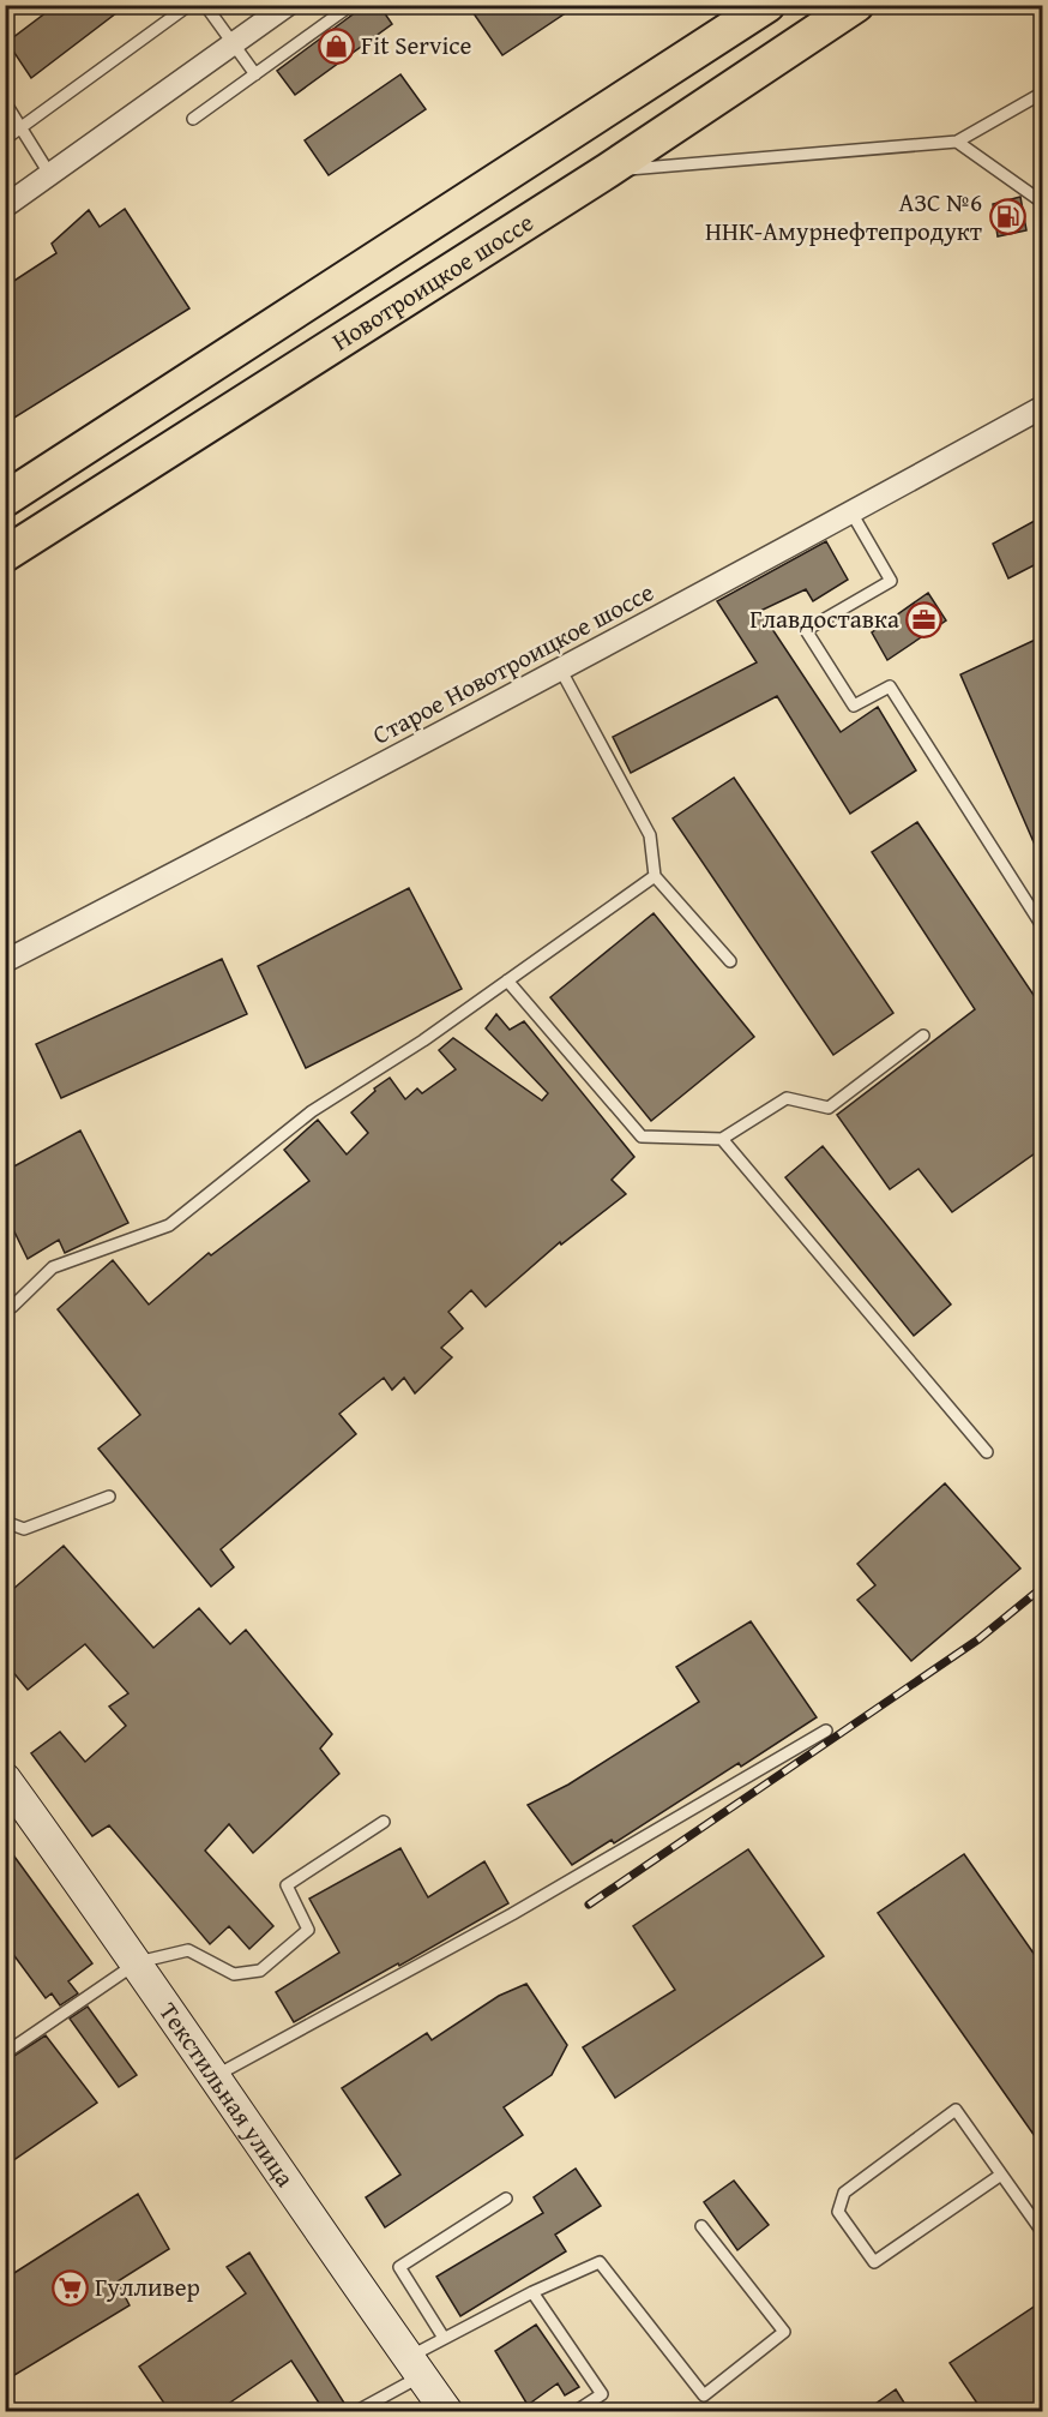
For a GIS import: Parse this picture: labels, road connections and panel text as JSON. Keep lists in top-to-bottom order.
{
  "streets": {
    "main road": ["Новотроицкое шоссе", "Текстильная улица"],
    "street": ["Старое Новотроицкое шоссе"]
  },
  "places": {
    "shop": ["Fit Service"],
    "fuel station": ["АЗС №6 ННК-Амурнефтепродукт"],
    "office": ["Главдоставка"],
    "supermarket": ["Гулливер"]
  }
}
